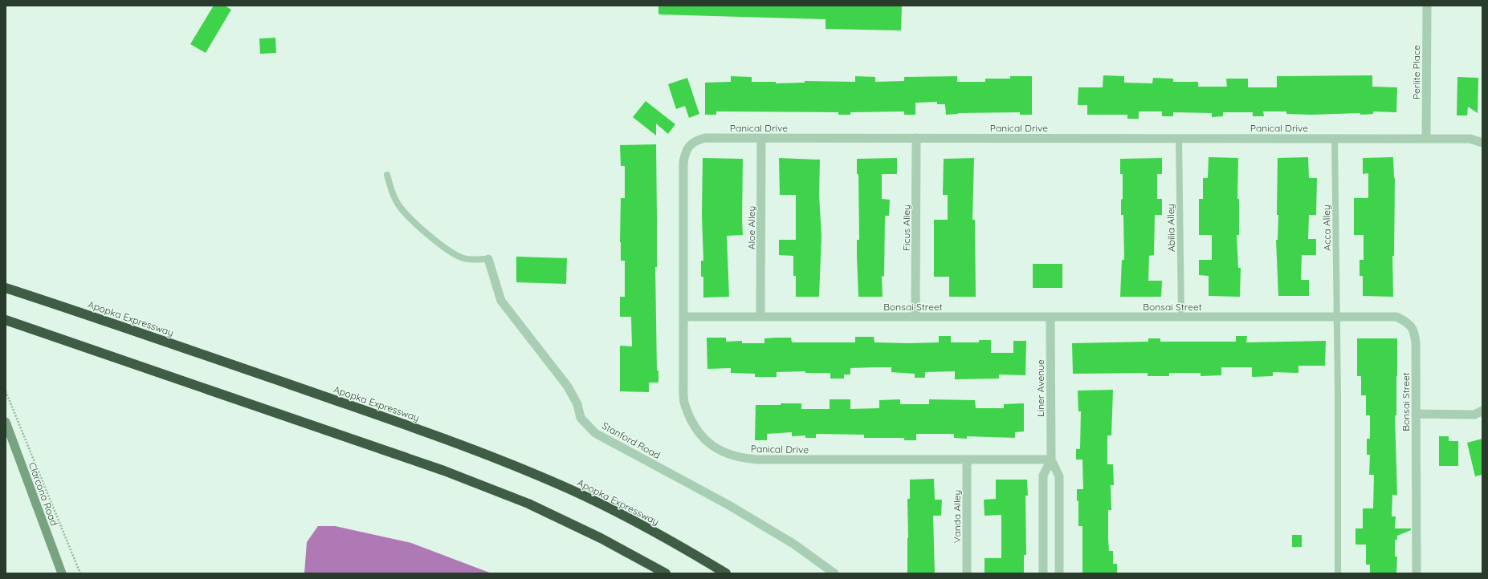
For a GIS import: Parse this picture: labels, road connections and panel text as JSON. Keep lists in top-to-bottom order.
{
  "streets": {
    "highway": ["Apopka Expressway"],
    "main road": ["Clarcona Road"],
    "street": [
      "Perlite Place",
      "Panical Drive",
      "Aloe Alley",
      "Ficus Alley",
      "Bonsai Street",
      "Liner Avenue",
      "Stanford Road",
      "Vanda Alley"
    ],
    "lane": ["Abilia Alley", "Acca Alley"]
  },
  "crossings": [
    ["Perlite Place", "Panical Drive"],
    ["Panical Drive", "Aloe Alley"],
    ["Panical Drive", "Ficus Alley"],
    ["Panical Drive", "Abilia Alley"],
    ["Panical Drive", "Acca Alley"],
    ["Panical Drive", "Bonsai Street"],
    ["Panical Drive", "Liner Avenue"],
    ["Panical Drive", "Vanda Alley"],
    ["Aloe Alley", "Bonsai Street"],
    ["Ficus Alley", "Bonsai Street"],
    ["Abilia Alley", "Bonsai Street"],
    ["Acca Alley", "Bonsai Street"],
    ["Bonsai Street", "Liner Avenue"]
  ]
}
